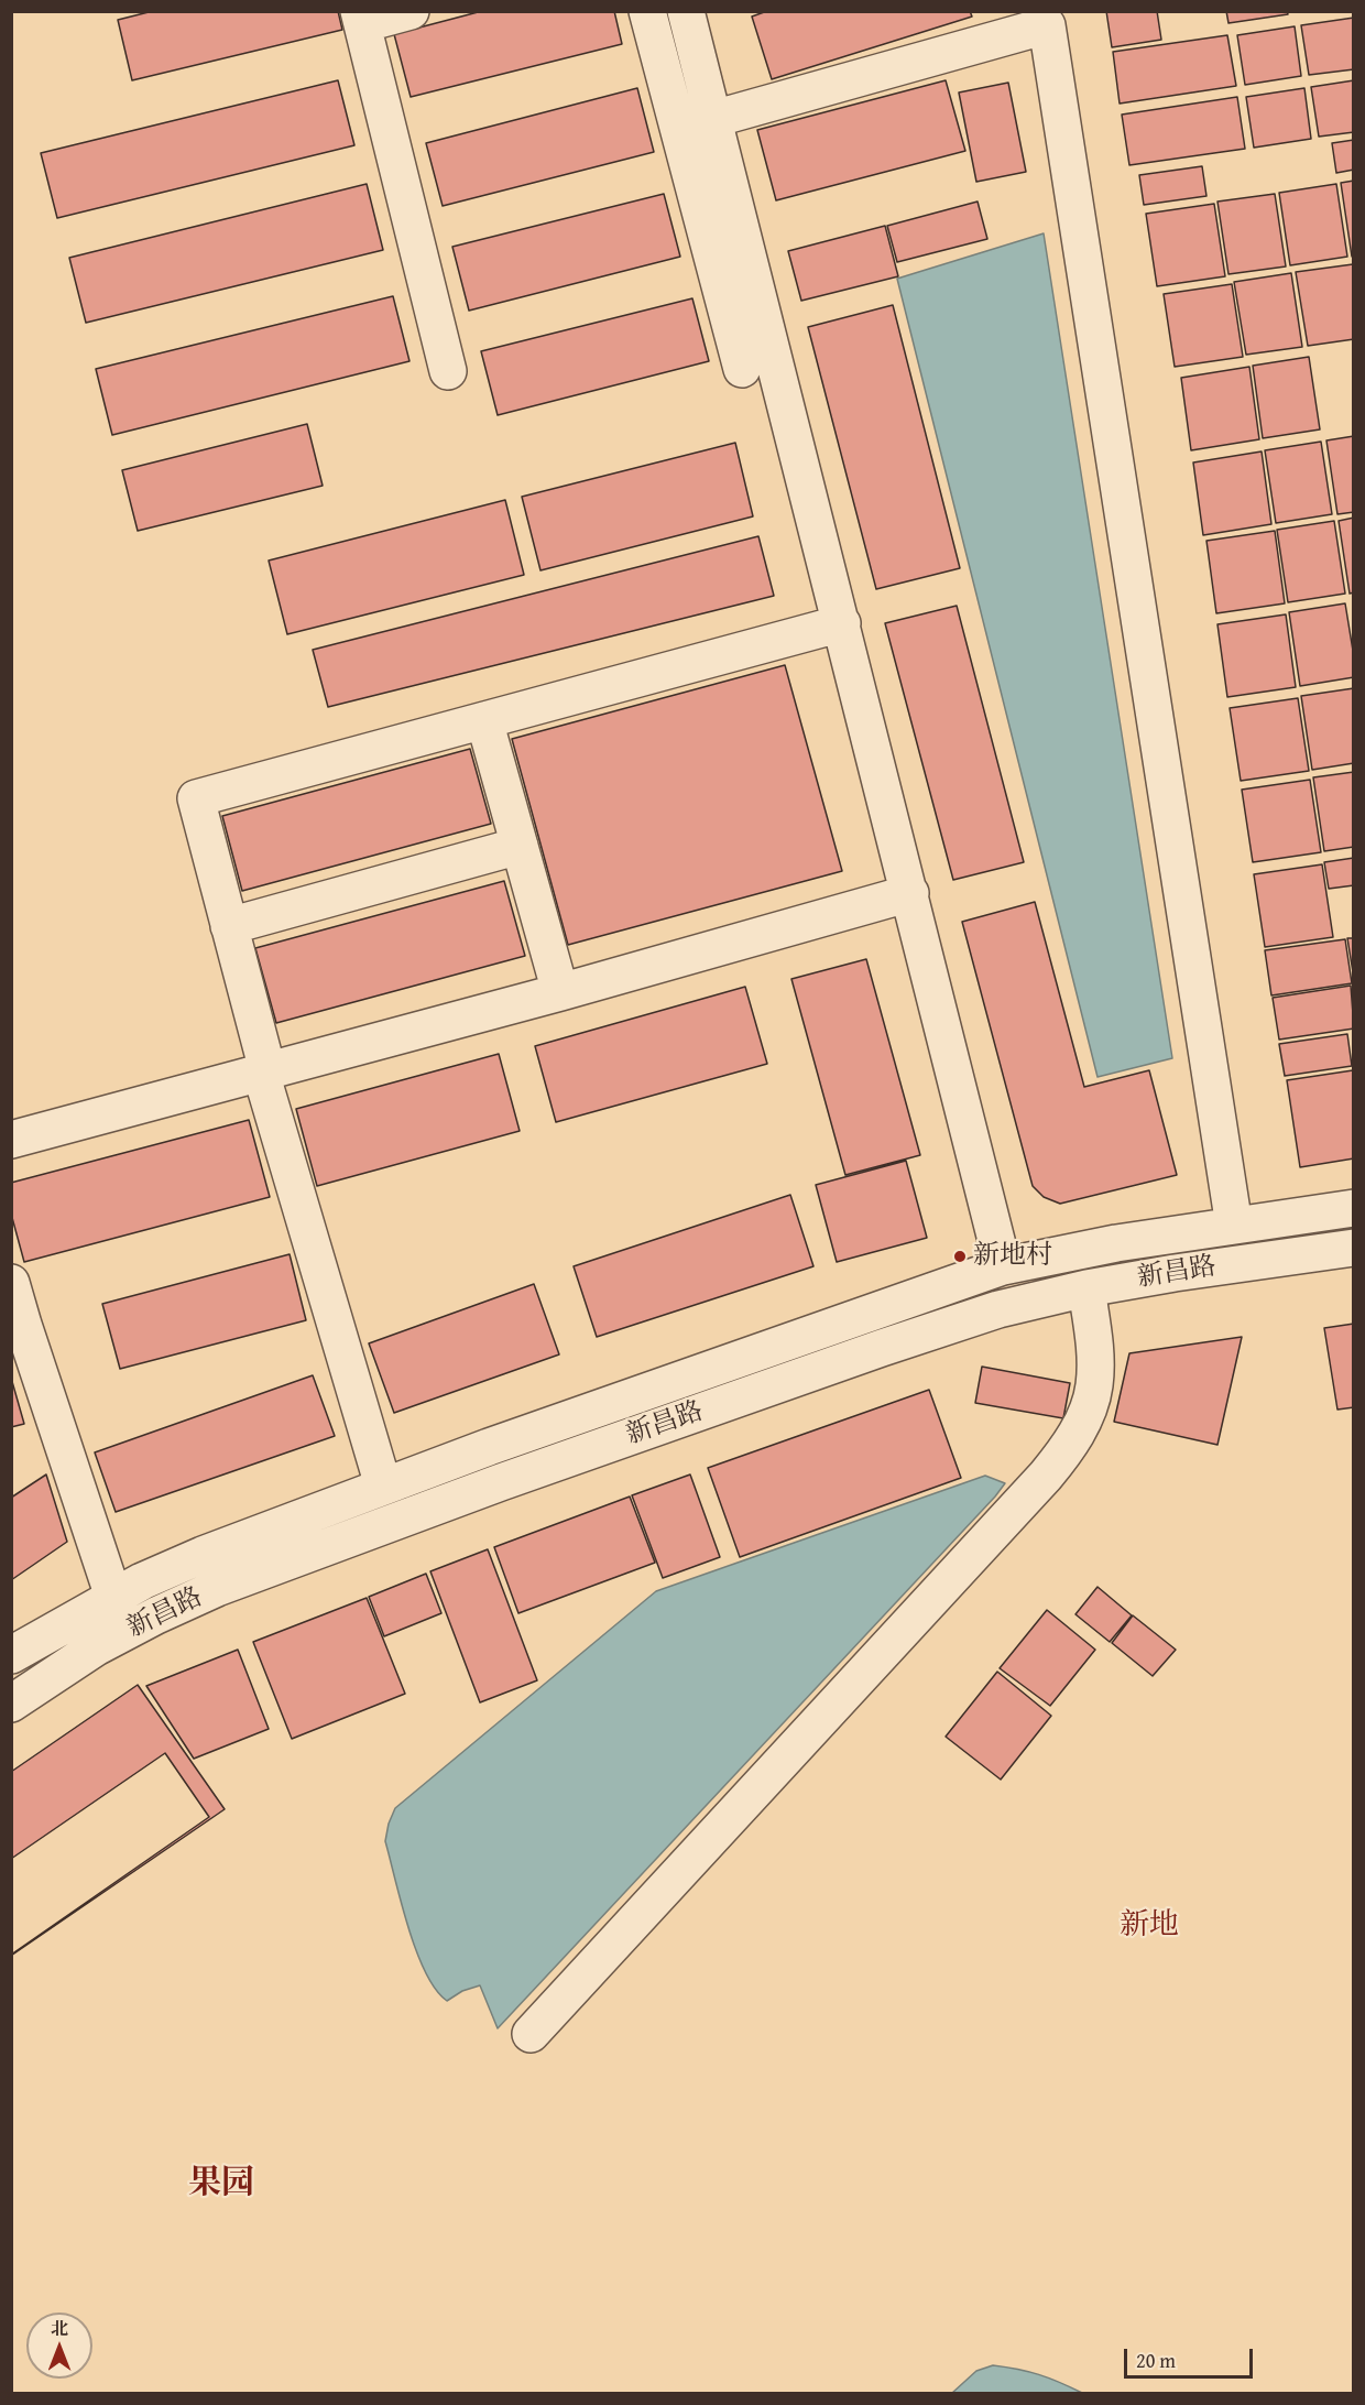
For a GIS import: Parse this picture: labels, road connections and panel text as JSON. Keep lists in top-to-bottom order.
{
  "streets": {
    "street": ["新昌路"]
  },
  "districts": ["新地", "果园"],
  "places": ["新地村"],
  "scale_bar": "20 m",
  "north": "top"
}
